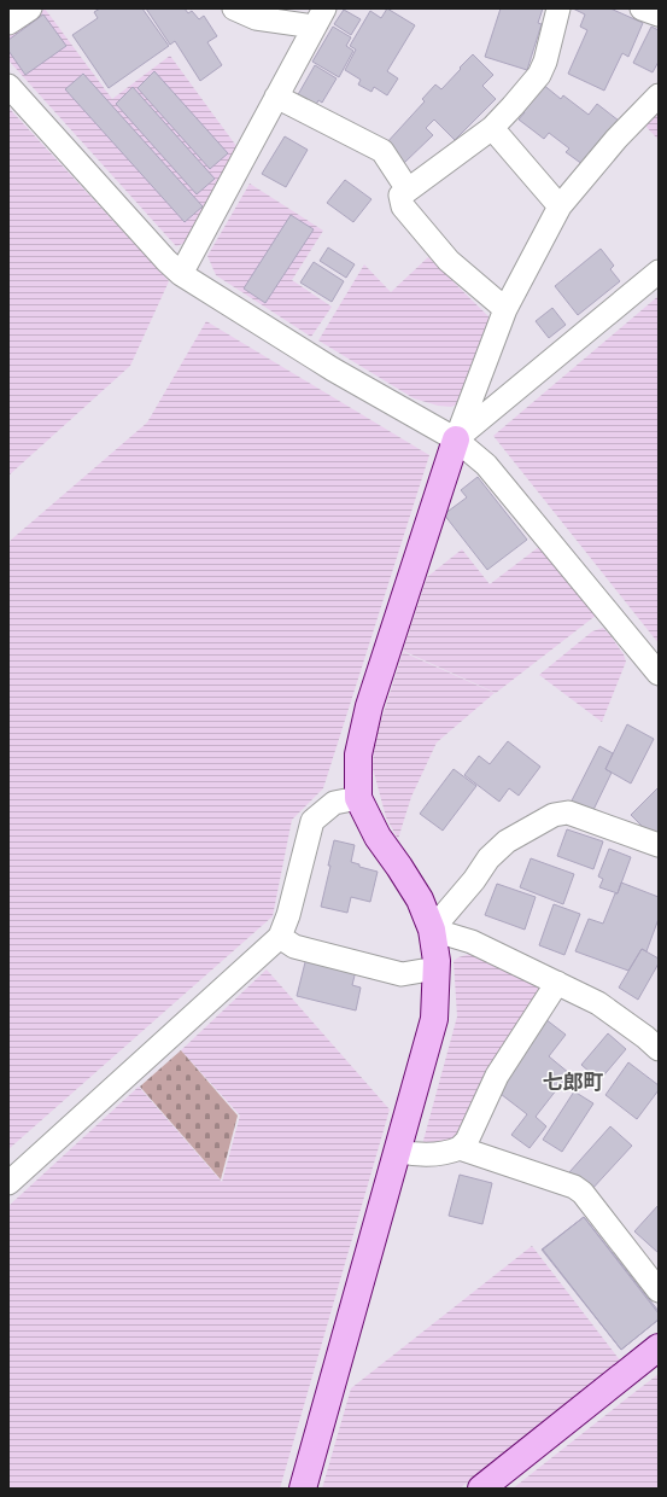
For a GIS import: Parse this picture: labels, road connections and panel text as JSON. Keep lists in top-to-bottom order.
{
  "districts": ["七郎町"]
}
